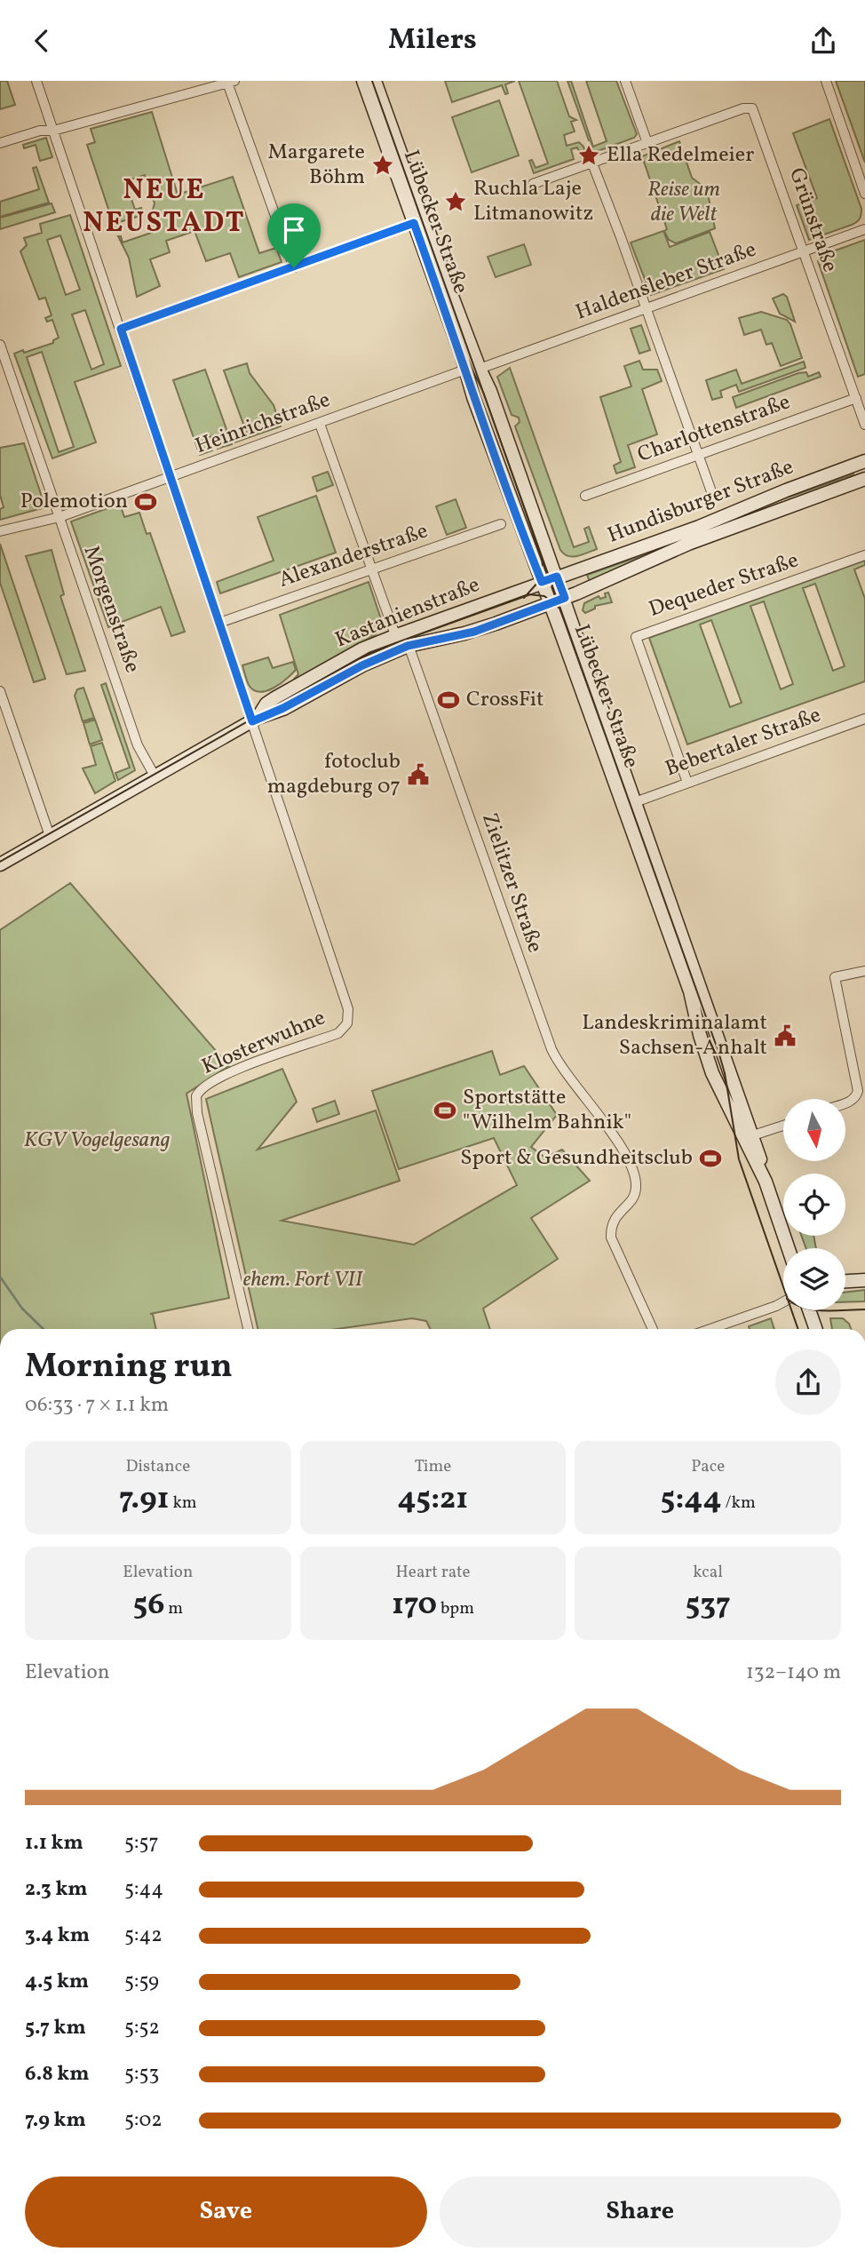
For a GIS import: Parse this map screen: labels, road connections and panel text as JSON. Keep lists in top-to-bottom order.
{
  "streets": {
    "main road": ["Lübecker Straße", "Hundisburger Straße", "Kastanienstraße"],
    "street": [
      "Grünstraße",
      "Haldensleber Straße",
      "Heinrichstraße",
      "Charlottenstraße",
      "Alexanderstraße",
      "Dequeder Straße",
      "Morgenstraße",
      "Bebertaler Straße",
      "Zielitzer Straße",
      "Klosterwuhne"
    ]
  },
  "crossings": [
    ["Grünstraße", "Haldensleber Straße"],
    ["Grünstraße", "Charlottenstraße"],
    ["Lübecker Straße", "Haldensleber Straße"],
    ["Lübecker Straße", "Heinrichstraße"],
    ["Lübecker Straße", "Hundisburger Straße"],
    ["Lübecker Straße", "Kastanienstraße"],
    ["Lübecker Straße", "Bebertaler Straße"],
    ["Heinrichstraße", "Morgenstraße"],
    ["Heinrichstraße", "Zielitzer Straße"],
    ["Hundisburger Straße", "Kastanienstraße"],
    ["Alexanderstraße", "Zielitzer Straße"],
    ["Dequeder Straße", "Bebertaler Straße"],
    ["Morgenstraße", "Kastanienstraße"],
    ["Kastanienstraße", "Zielitzer Straße"],
    ["Kastanienstraße", "Klosterwuhne"]
  ],
  "districts": ["NEUE NEUSTADT"],
  "parks": ["Reise um die Welt", "KGV Vogelgesang", "ehem. Fort VII"],
  "places": {
    "place": ["Ella Redelmeier", "Margarete Böhm", "Ruchla Laje Litmanowitz"],
    "sports": [
      "Polemotion",
      "CrossFit",
      "Sportstätte \"Wilhelm Bahnik\"",
      "Sport & Gesundheitsclub"
    ],
    "public building": ["fotoclub magdeburg 07", "Landeskriminalamt Sachsen-Anhalt"]
  },
  "north": "bottom",
  "page": {
    "header": "Milers",
    "heading": ["Morning run", "06:33 · 7 × 1.1 km"],
    "stats": [
      ["Distance", "7.91 km"],
      ["Time", "45:21"],
      ["Pace", "5:44 /km"],
      ["Elevation", "56 m"],
      ["Heart rate", "170 bpm"],
      ["kcal", "537"]
    ],
    "chart": ["Elevation", "132–140 m"],
    "list": [
      {
        "name": "1.1 km",
        "note": "5:57"
      },
      {
        "name": "2.3 km",
        "note": "5:44"
      },
      {
        "name": "3.4 km",
        "note": "5:42"
      },
      {
        "name": "4.5 km",
        "note": "5:59"
      },
      {
        "name": "5.7 km",
        "note": "5:52"
      },
      {
        "name": "6.8 km",
        "note": "5:53"
      },
      {
        "name": "7.9 km",
        "note": "5:02"
      }
    ],
    "buttons": ["Save", "Share"]
  }
}
